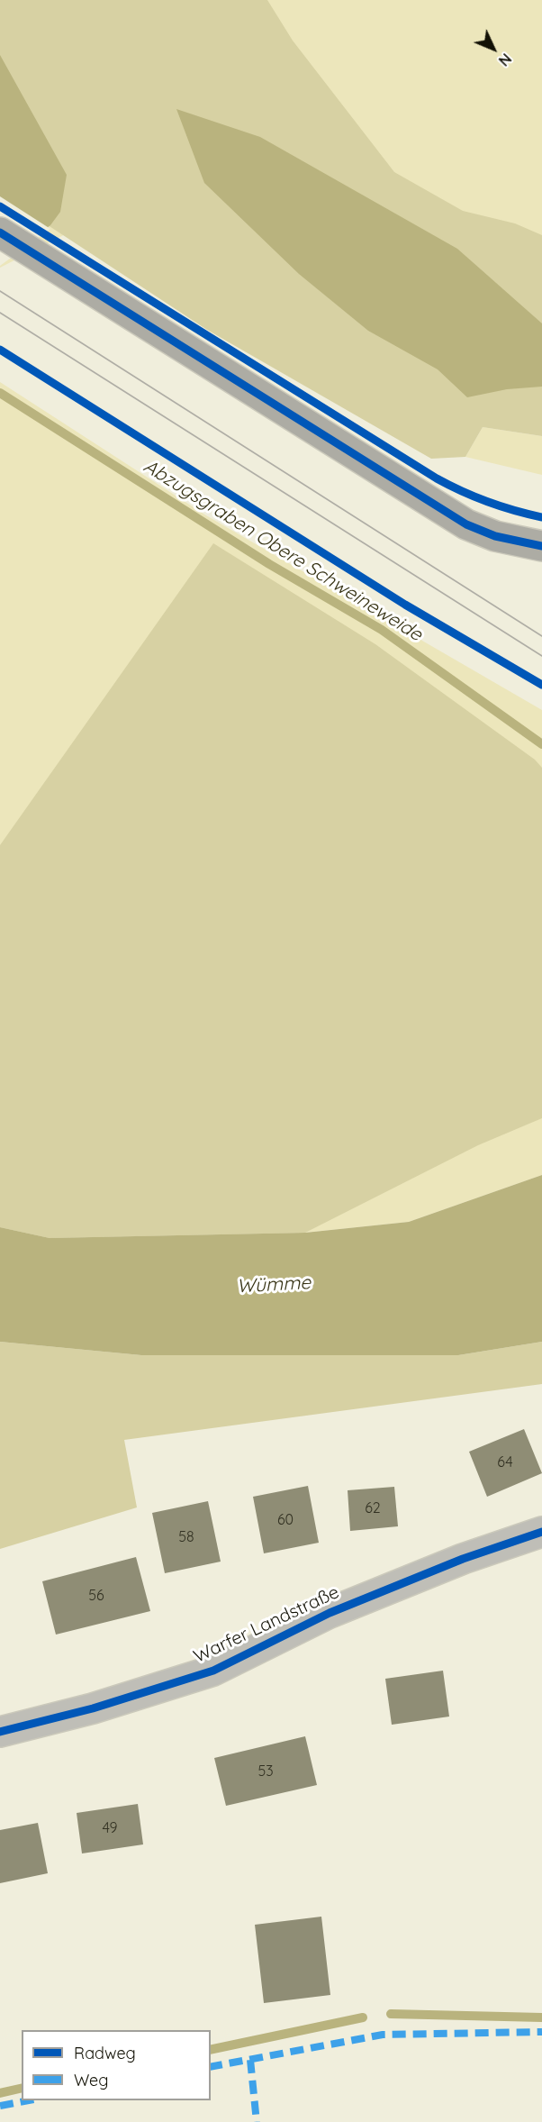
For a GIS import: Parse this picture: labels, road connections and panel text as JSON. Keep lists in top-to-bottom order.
{
  "streets": {
    "street": ["Warfer Landstraße"]
  },
  "water": ["Abzugsgraben Obere Schweineweide", "Wümme"],
  "house_numbers": [
    "64",
    "62",
    "60",
    "58",
    "56",
    "53",
    "49"
  ],
  "legend": ["Radweg", "Weg"],
  "north": "bottom right"
}
